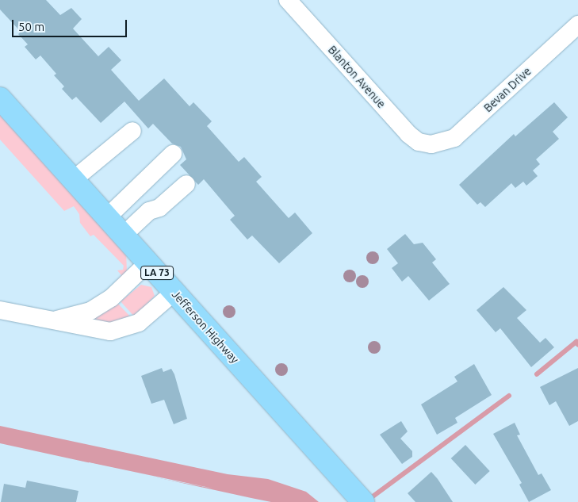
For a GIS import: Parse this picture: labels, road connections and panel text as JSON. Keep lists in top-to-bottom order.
{
  "streets": {
    "main road": ["LA 73", "Jefferson Highway"],
    "street": ["Blanton Avenue", "Bevan Drive"]
  },
  "crossings": [
    ["Blanton Avenue", "Bevan Drive"]
  ],
  "scale_bar": "50 m"
}
